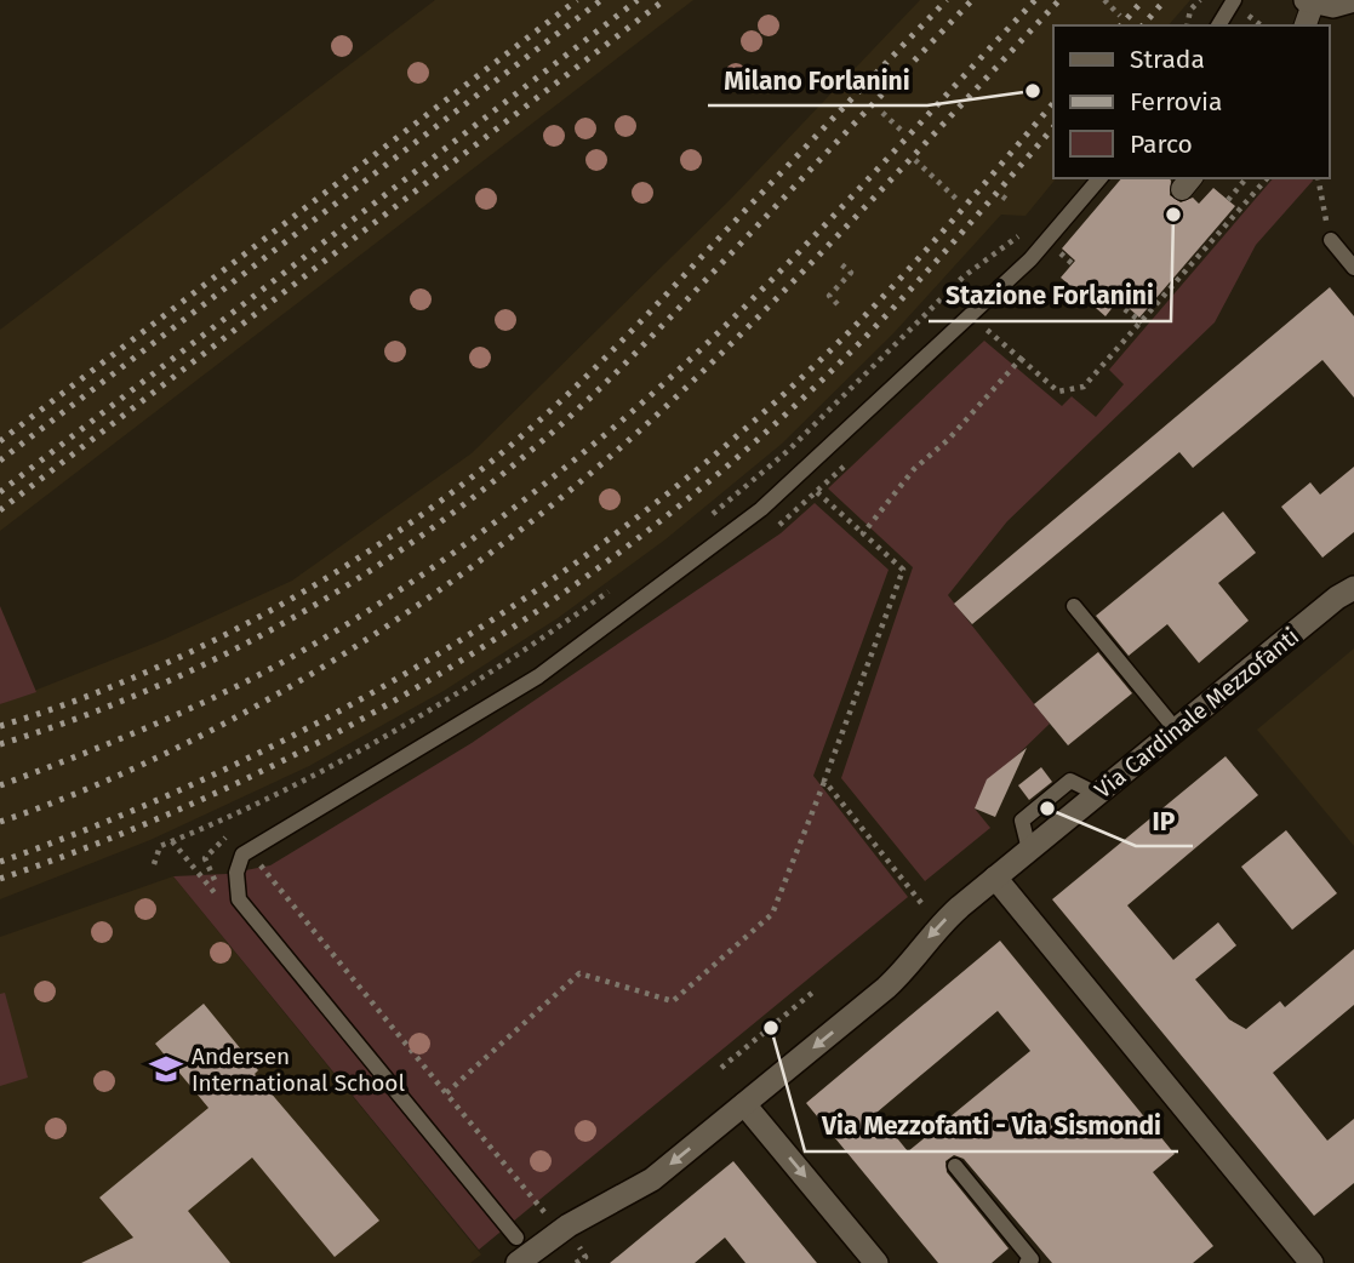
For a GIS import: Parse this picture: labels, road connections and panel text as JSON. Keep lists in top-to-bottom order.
{
  "streets": {
    "street": ["Via Cardinale Mezzofanti"]
  },
  "one_way": ["Via Cardinale Mezzofanti"],
  "places": {
    "other": [
      "Milano Forlanini",
      "Stazione Forlanini",
      "IP",
      "Via Mezzofanti - Via Sismondi"
    ],
    "school or university": ["Andersen International School"]
  },
  "legend": ["Strada", "Ferrovia", "Parco"]
}
